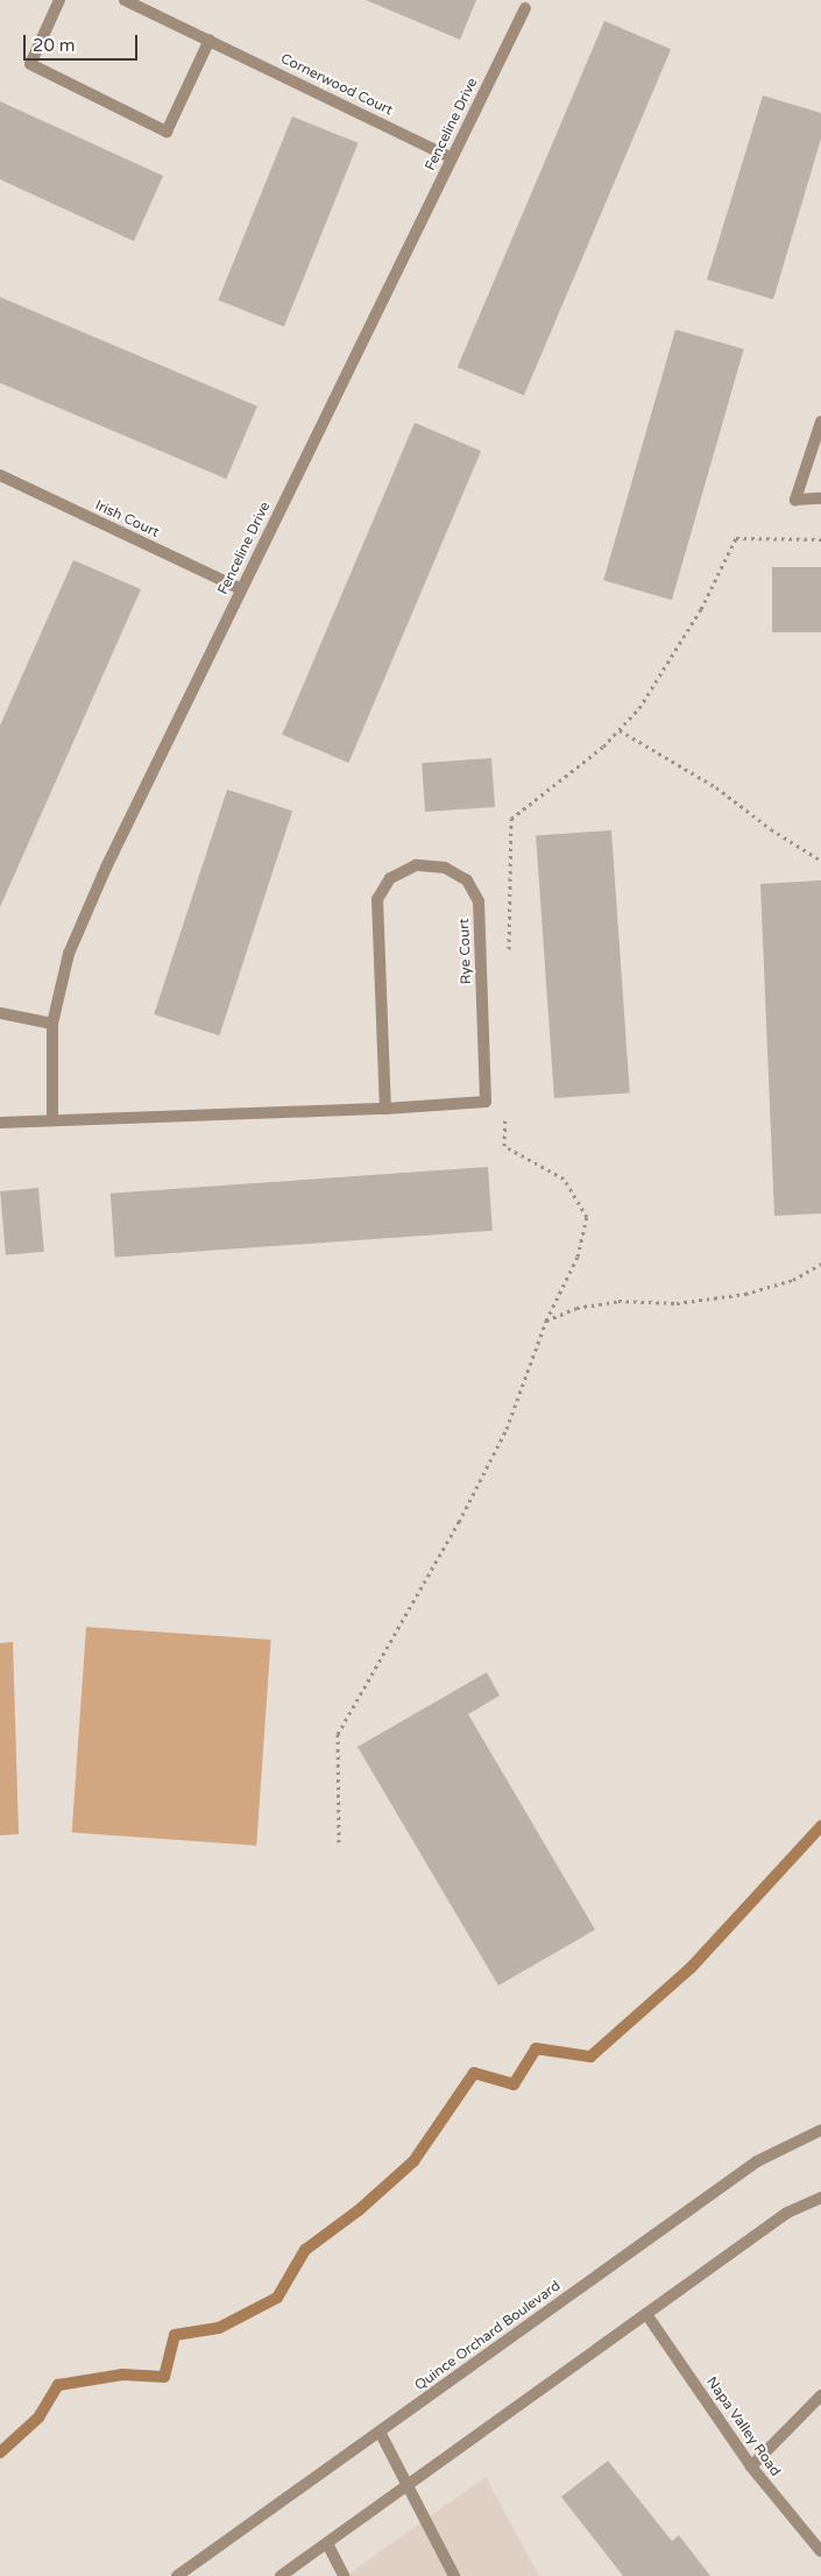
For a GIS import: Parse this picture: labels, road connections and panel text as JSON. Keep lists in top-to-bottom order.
{
  "streets": {
    "street": [
      "Cornerwood Court",
      "Fenceline Drive",
      "Irish Court",
      "Rye Court",
      "Quince Orchard Boulevard",
      "Napa Valley Road"
    ]
  },
  "crossings": [
    ["Cornerwood Court", "Fenceline Drive"],
    ["Fenceline Drive", "Irish Court"],
    ["Fenceline Drive", "Rye Court"]
  ],
  "scale_bar": "20 m"
}
